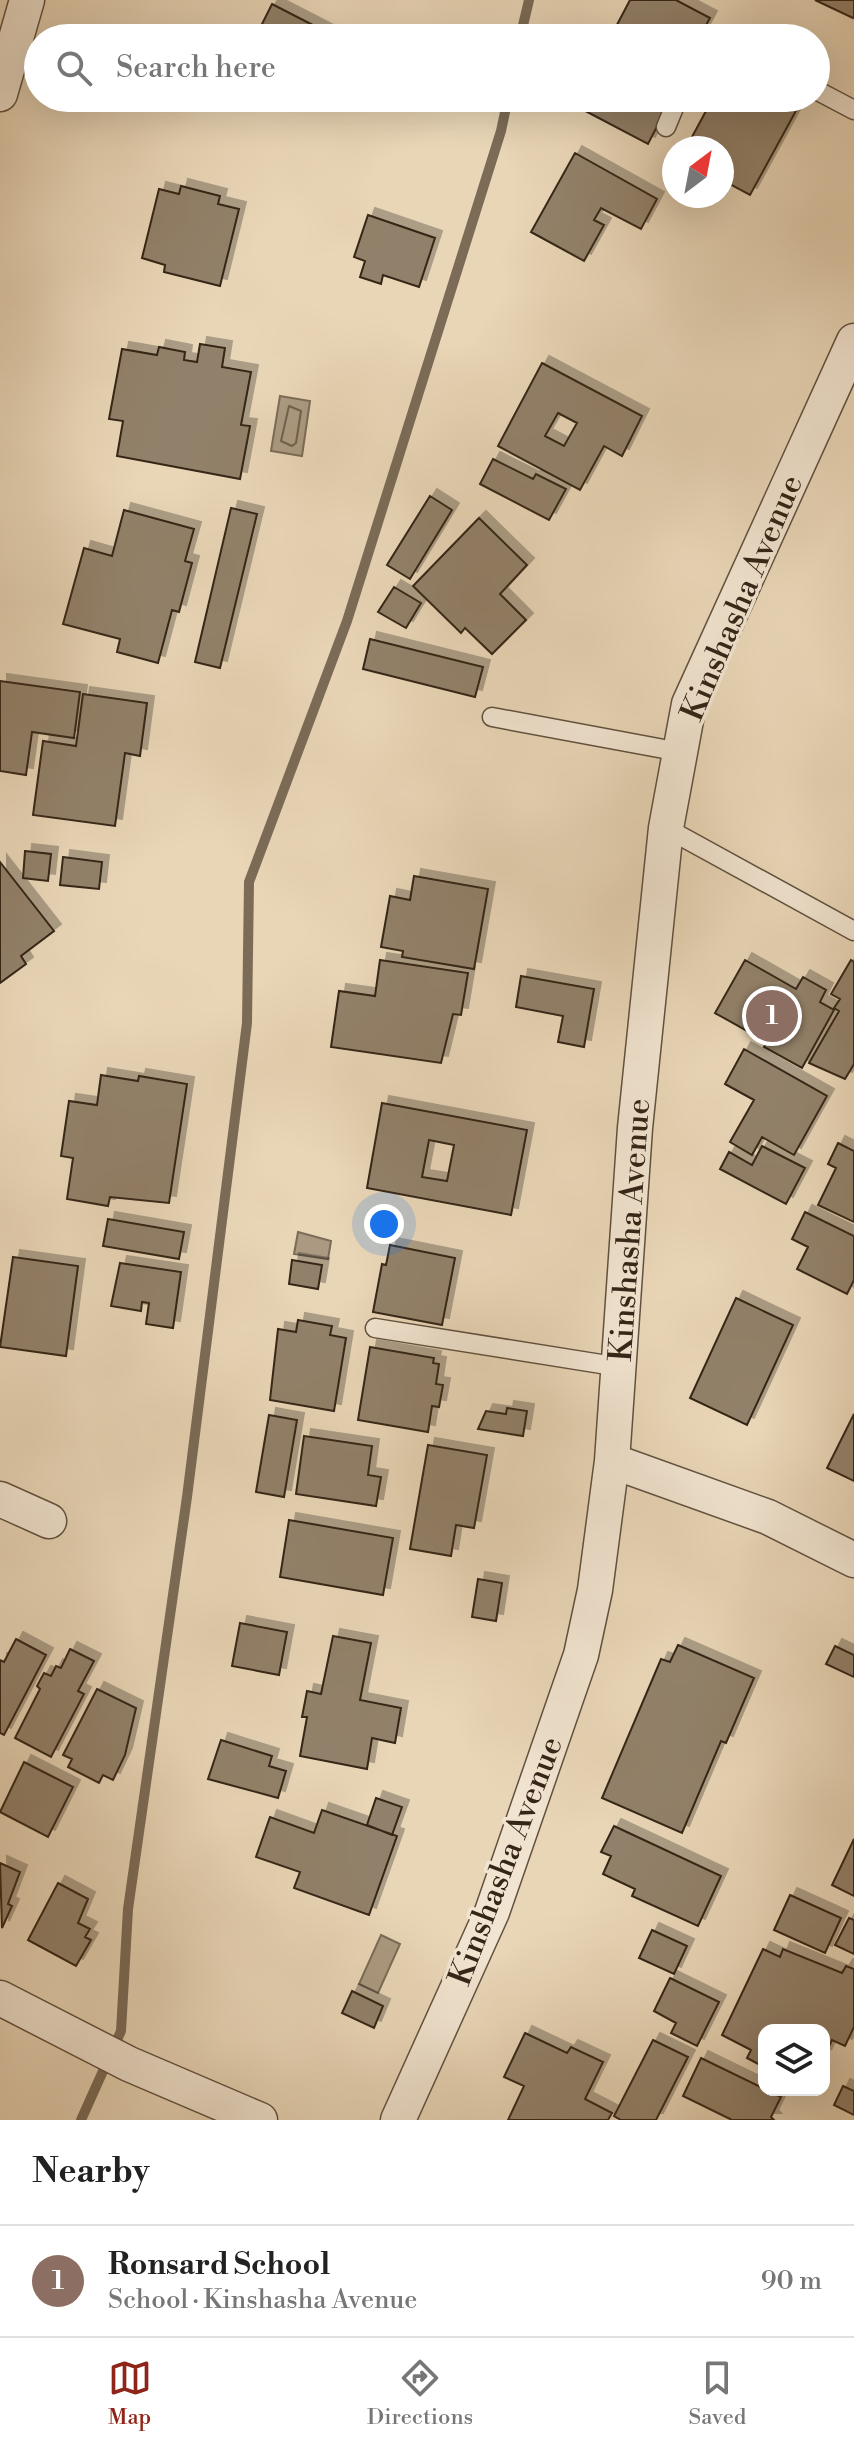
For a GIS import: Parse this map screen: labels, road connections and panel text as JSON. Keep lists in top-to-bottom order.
{
  "streets": {
    "street": ["Kinshasha Avenue"]
  },
  "north": "top right",
  "page": {
    "search": "Search here",
    "pins": "1",
    "heading": "Nearby",
    "list": [
      {
        "mark": "1",
        "name": "Ronsard School",
        "note": "School · Kinshasha Avenue",
        "value": "90 m"
      }
    ],
    "nav": ["Map", "Directions", "Saved"]
  }
}
